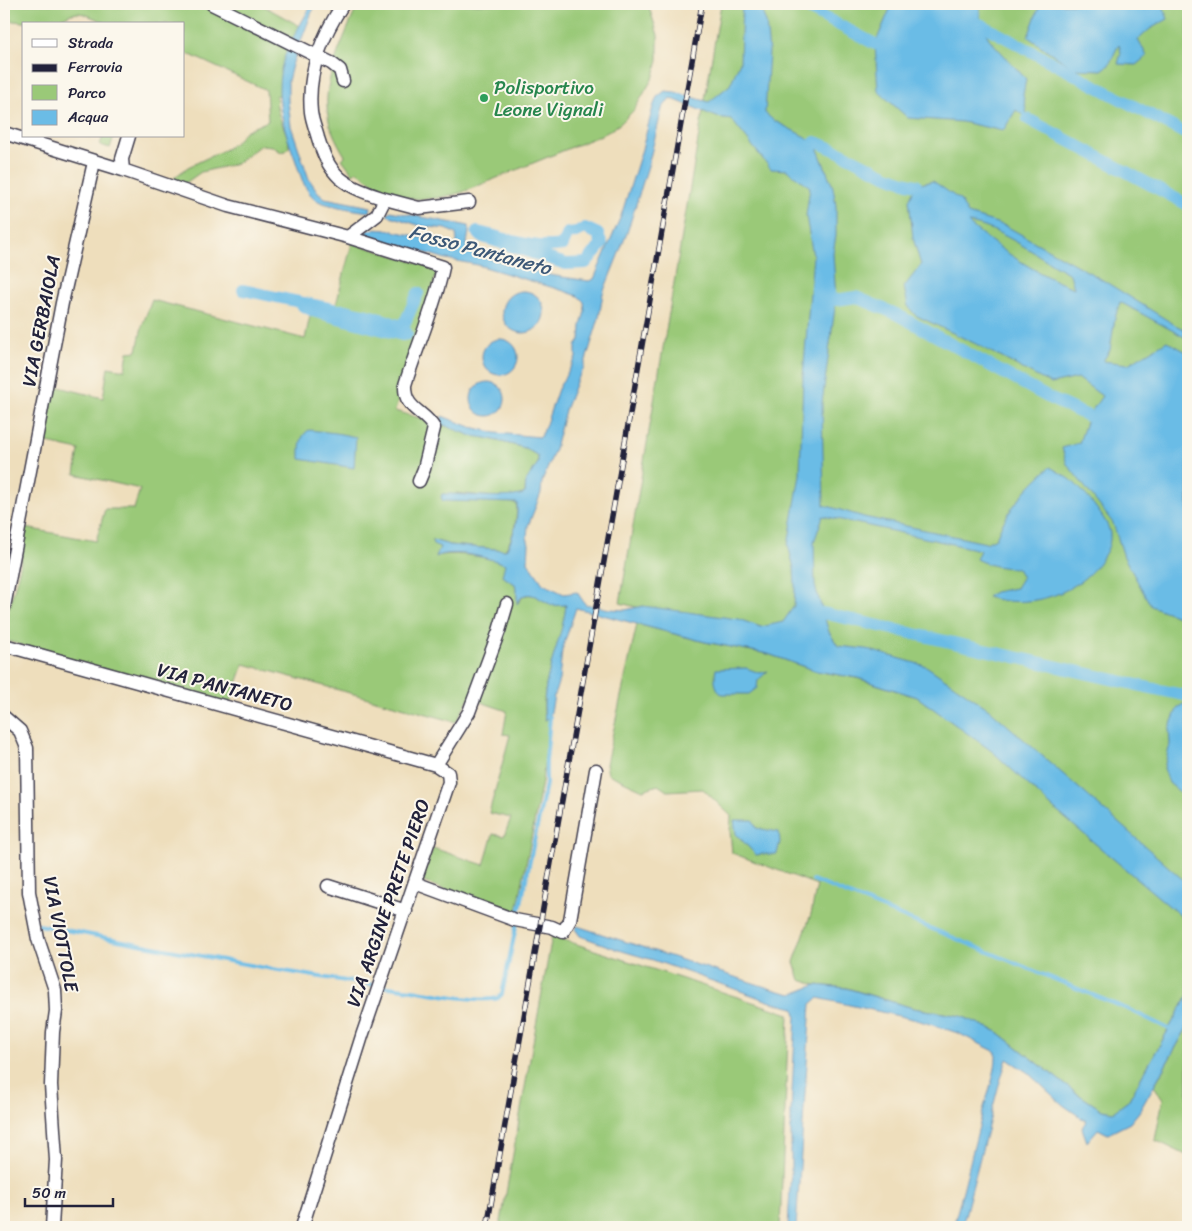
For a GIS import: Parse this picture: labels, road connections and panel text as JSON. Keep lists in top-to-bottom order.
{
  "streets": {
    "street": [
      "VIA GERBAIOLA",
      "VIA PANTANETO",
      "VIA ARGINE PRETE PIERO",
      "VIA VIOTTOLE"
    ]
  },
  "crossings": [
    ["VIA PANTANETO", "VIA ARGINE PRETE PIERO"]
  ],
  "water": ["Fosso Pantaneto"],
  "places": ["Polisportivo Leone Vignali"],
  "legend": [
    "Strada",
    "Ferrovia",
    "Parco",
    "Acqua"
  ],
  "scale_bar": "50 m"
}
